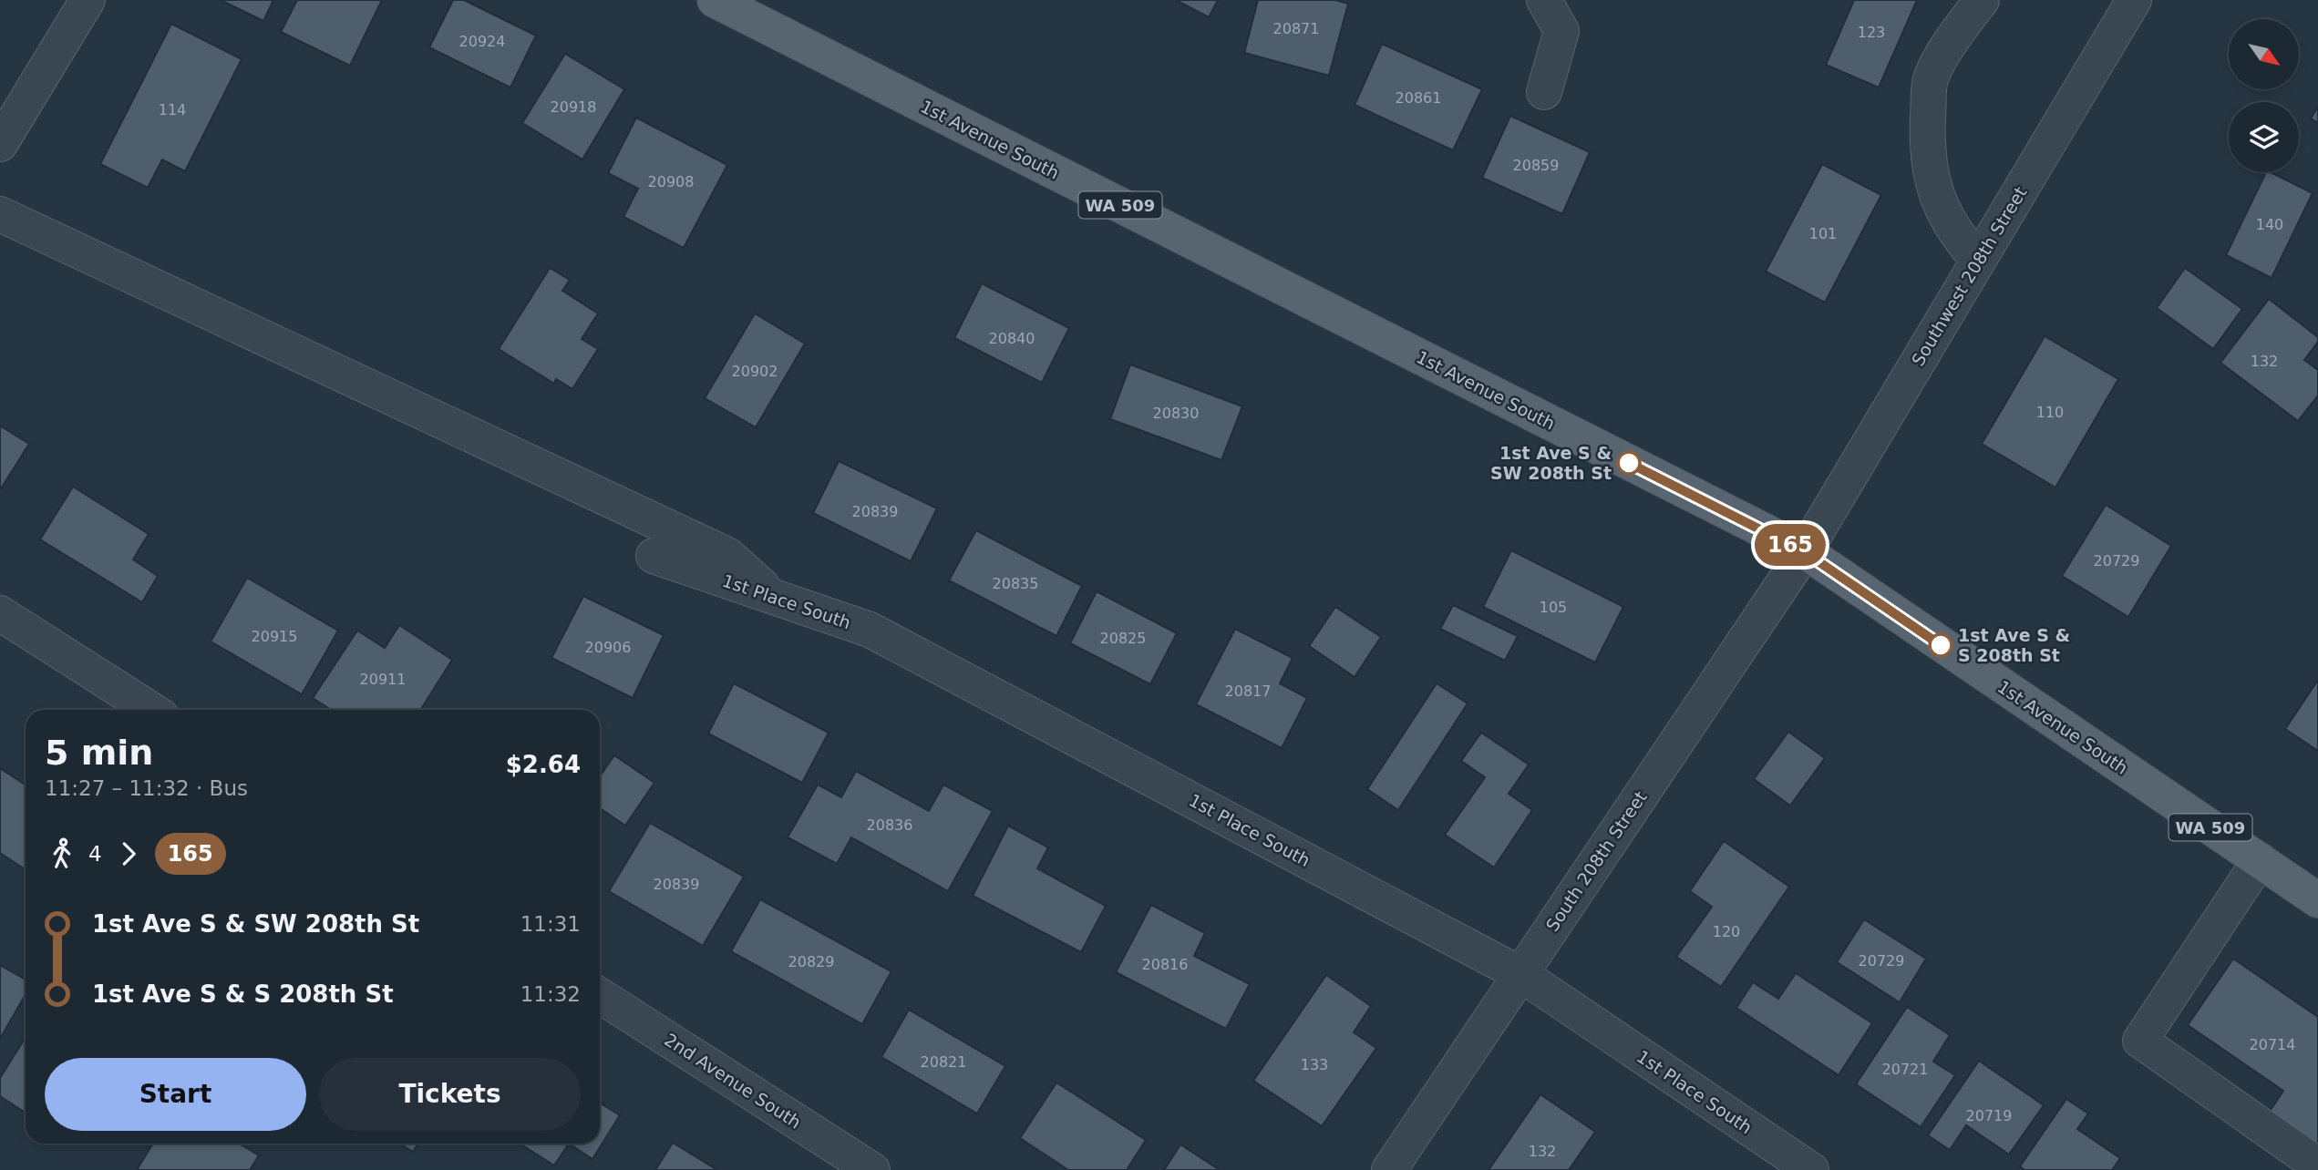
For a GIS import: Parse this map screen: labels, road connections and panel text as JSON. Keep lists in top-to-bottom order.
{
  "streets": {
    "main road": ["1st Avenue South", "WA 509"],
    "street": [
      "Southwest 208th Street",
      "1st Place South",
      "South 208th Street",
      "2nd Avenue South"
    ]
  },
  "crossings": [
    ["1st Avenue South", "Southwest 208th Street"],
    ["1st Avenue South", "South 208th Street"],
    ["Southwest 208th Street", "South 208th Street"],
    ["1st Place South", "South 208th Street"]
  ],
  "places": ["1st Ave S & SW 208th St", "1st Ave S & S 208th St"],
  "lines": ["bus line 165"],
  "house_numbers": [
    "20871",
    "123",
    "20924",
    "20861",
    "20918",
    "114",
    "20859",
    "20908",
    "140",
    "101",
    "20840",
    "132",
    "20902",
    "110",
    "20830",
    "20839",
    "20729",
    "20835",
    "105",
    "20915",
    "20825",
    "20906",
    "20911",
    "20817",
    "20836",
    "20839",
    "120",
    "20729",
    "20829",
    "20816",
    "20714",
    "20821",
    "133",
    "20721",
    "20719",
    "132"
  ],
  "north": "bottom right",
  "page": {
    "on_map": "165",
    "heading": ["5 min", "11:27 – 11:32 · Bus", "$2.64"],
    "legs": ["4", "165"],
    "list": [
      {
        "name": "1st Ave S & SW 208th St",
        "value": "11:31"
      },
      {
        "name": "1st Ave S & S 208th St",
        "value": "11:32"
      }
    ],
    "buttons": ["Start", "Tickets"]
  }
}
